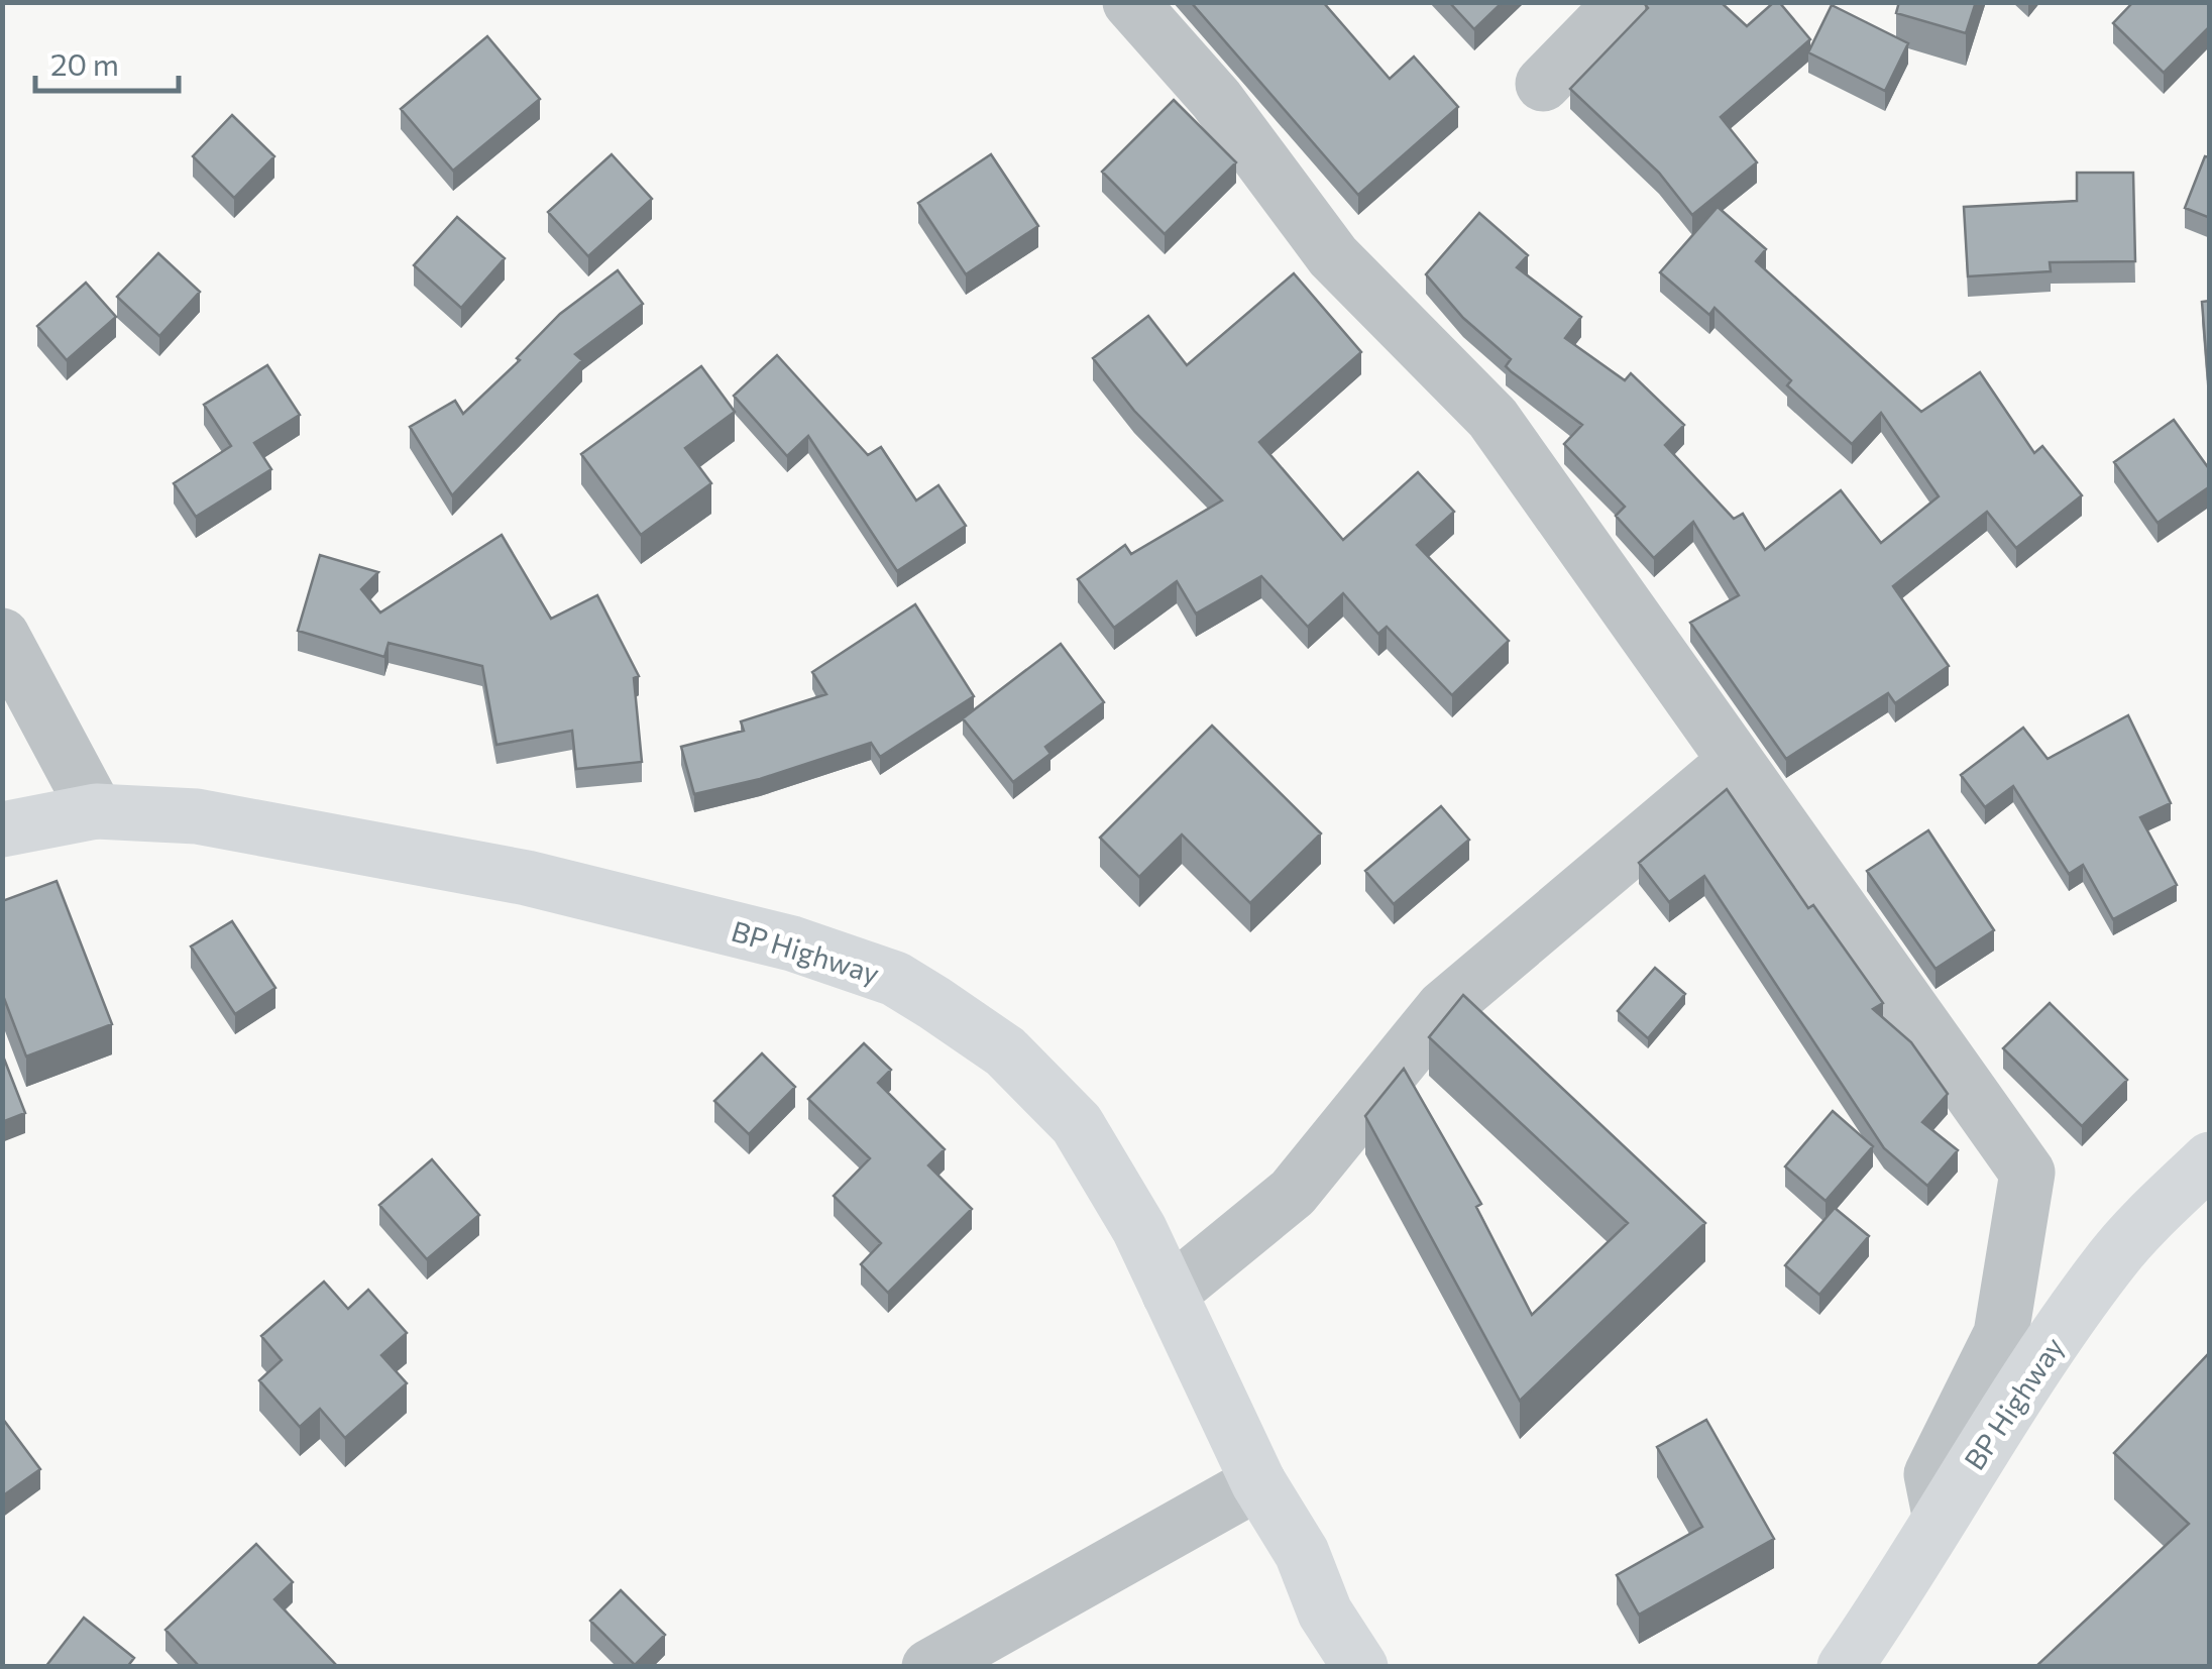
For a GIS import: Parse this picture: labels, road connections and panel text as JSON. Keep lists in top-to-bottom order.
{
  "streets": {
    "highway": ["BP Highway"]
  },
  "scale_bar": "20 m"
}
